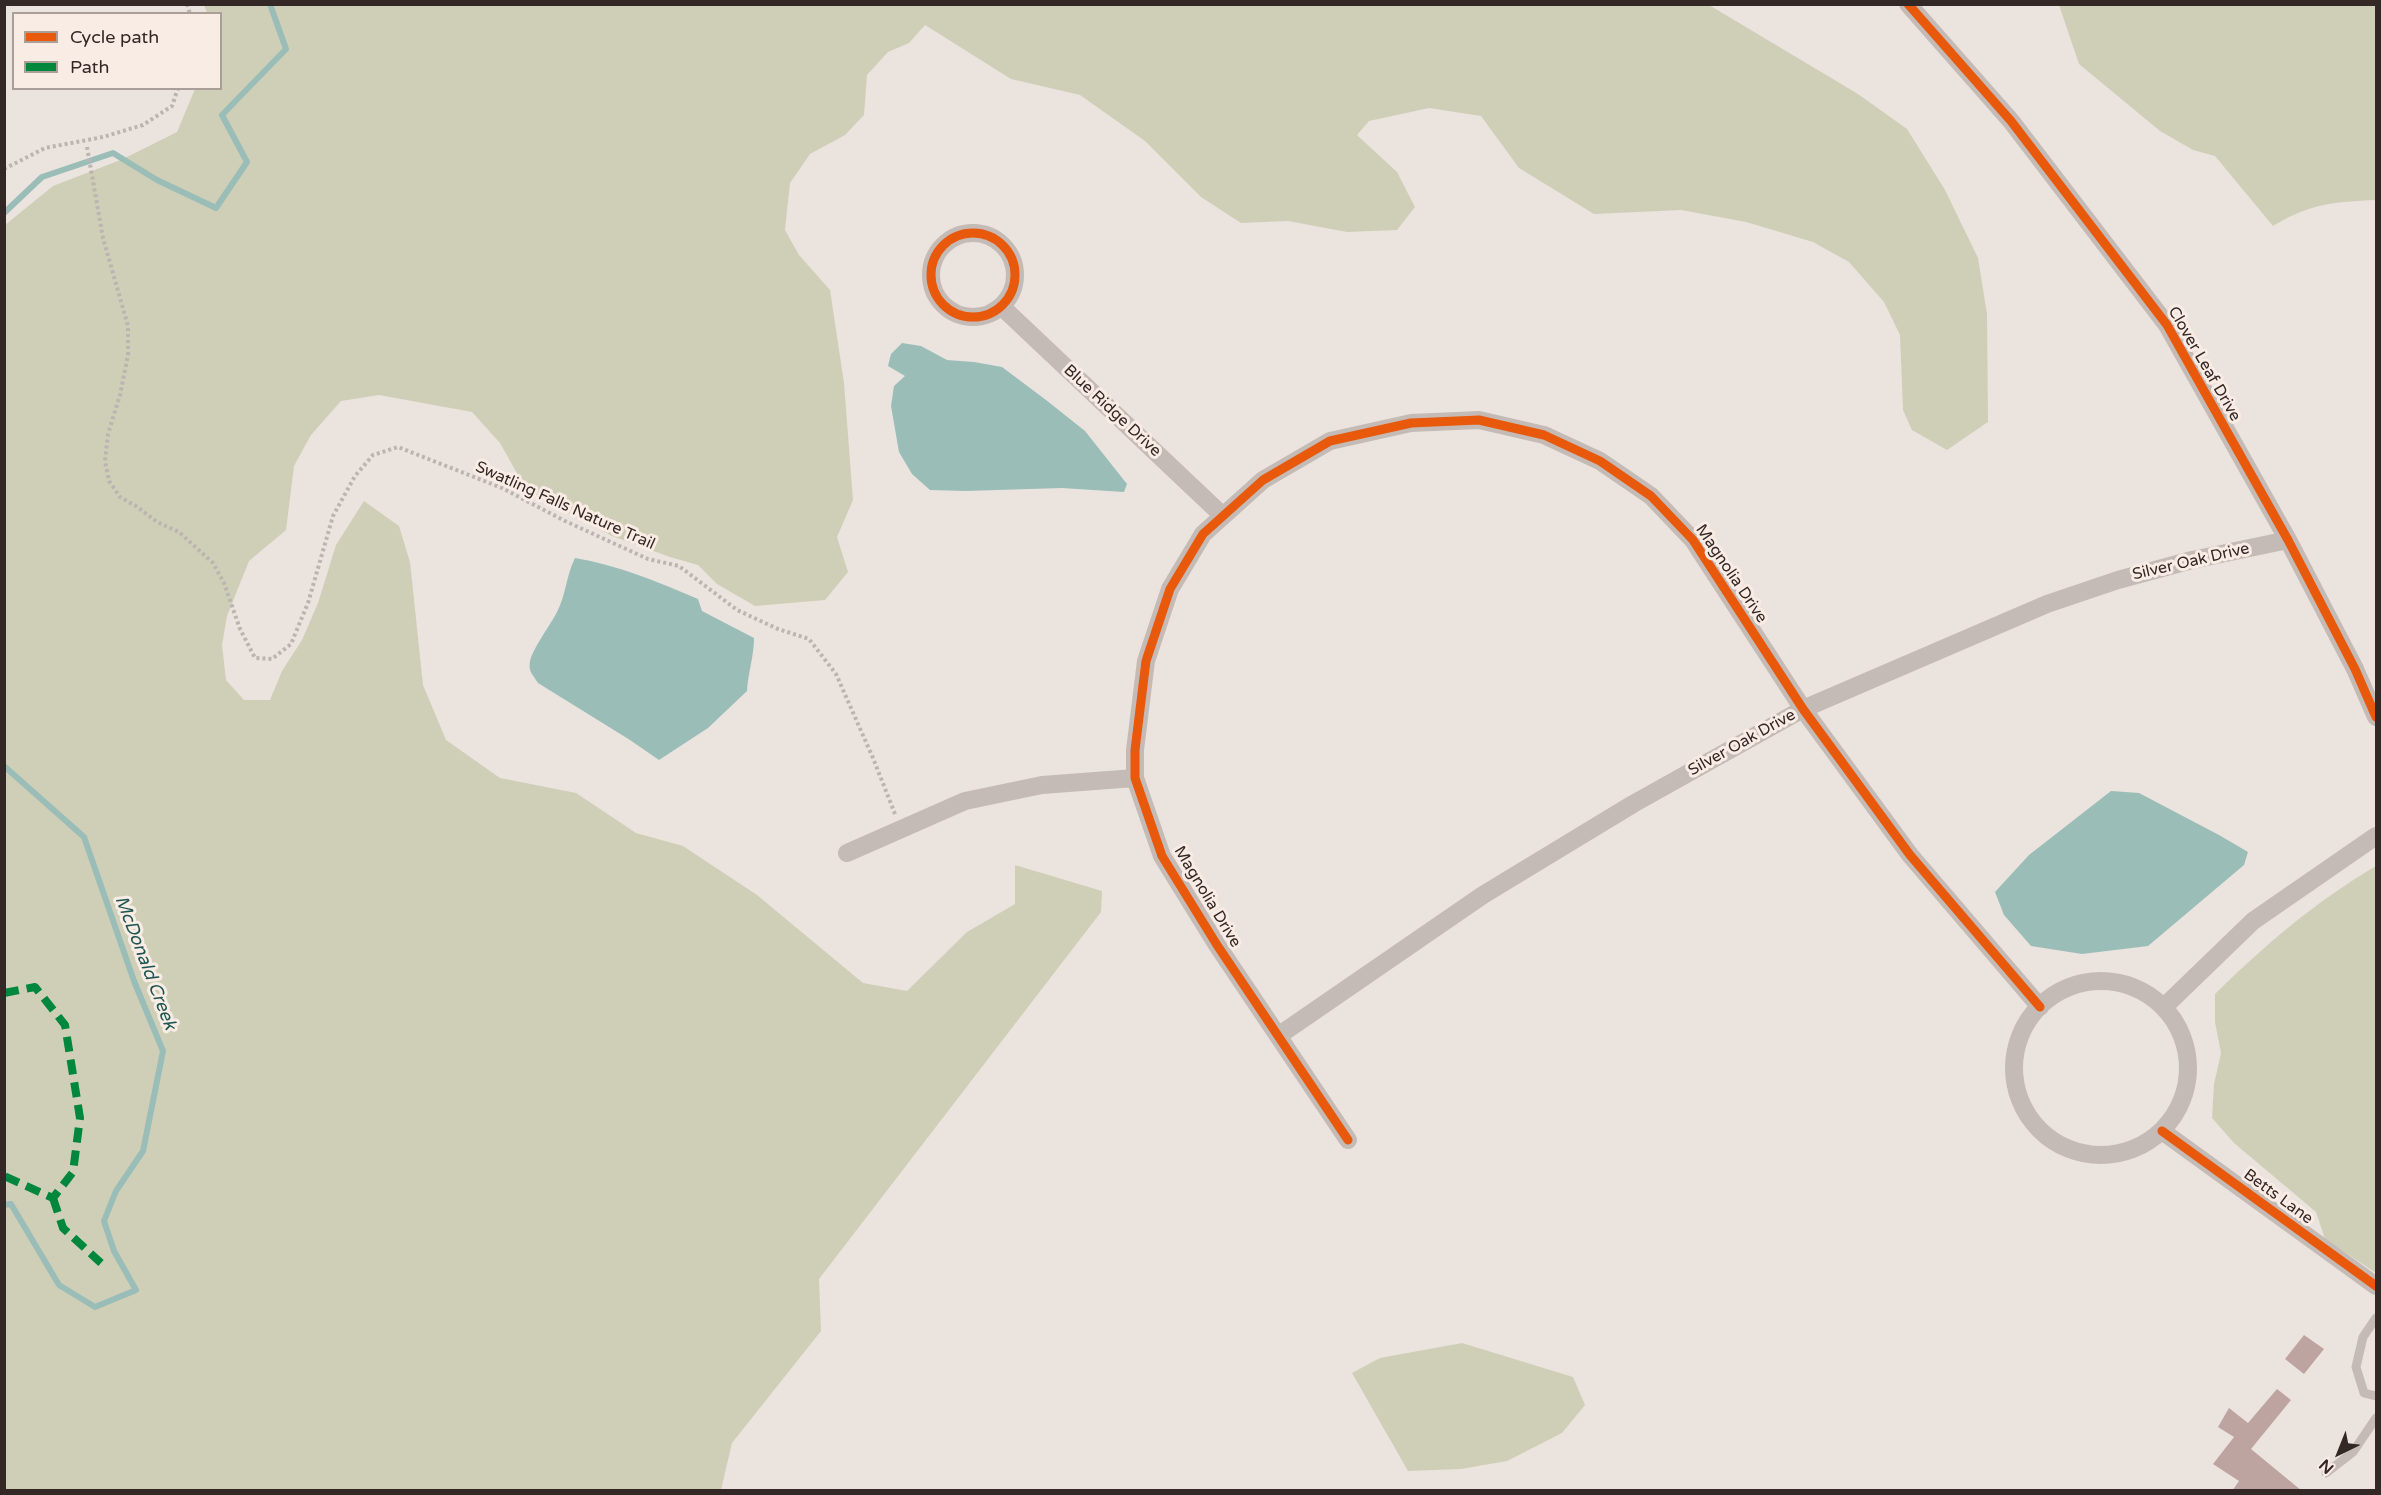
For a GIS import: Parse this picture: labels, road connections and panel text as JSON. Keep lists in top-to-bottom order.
{
  "streets": {
    "street": [
      "Clover Leaf Drive",
      "Blue Ridge Drive",
      "Silver Oak Drive",
      "Magnolia Drive",
      "Betts Lane"
    ],
    "path": ["Swatling Falls Nature Trail"]
  },
  "crossings": [
    ["Clover Leaf Drive", "Silver Oak Drive"],
    ["Blue Ridge Drive", "Magnolia Drive"],
    ["Silver Oak Drive", "Magnolia Drive"],
    ["Magnolia Drive", "Betts Lane"]
  ],
  "water": ["McDonald Creek"],
  "legend": ["Cycle path", "Path"],
  "north": "bottom left"
}
